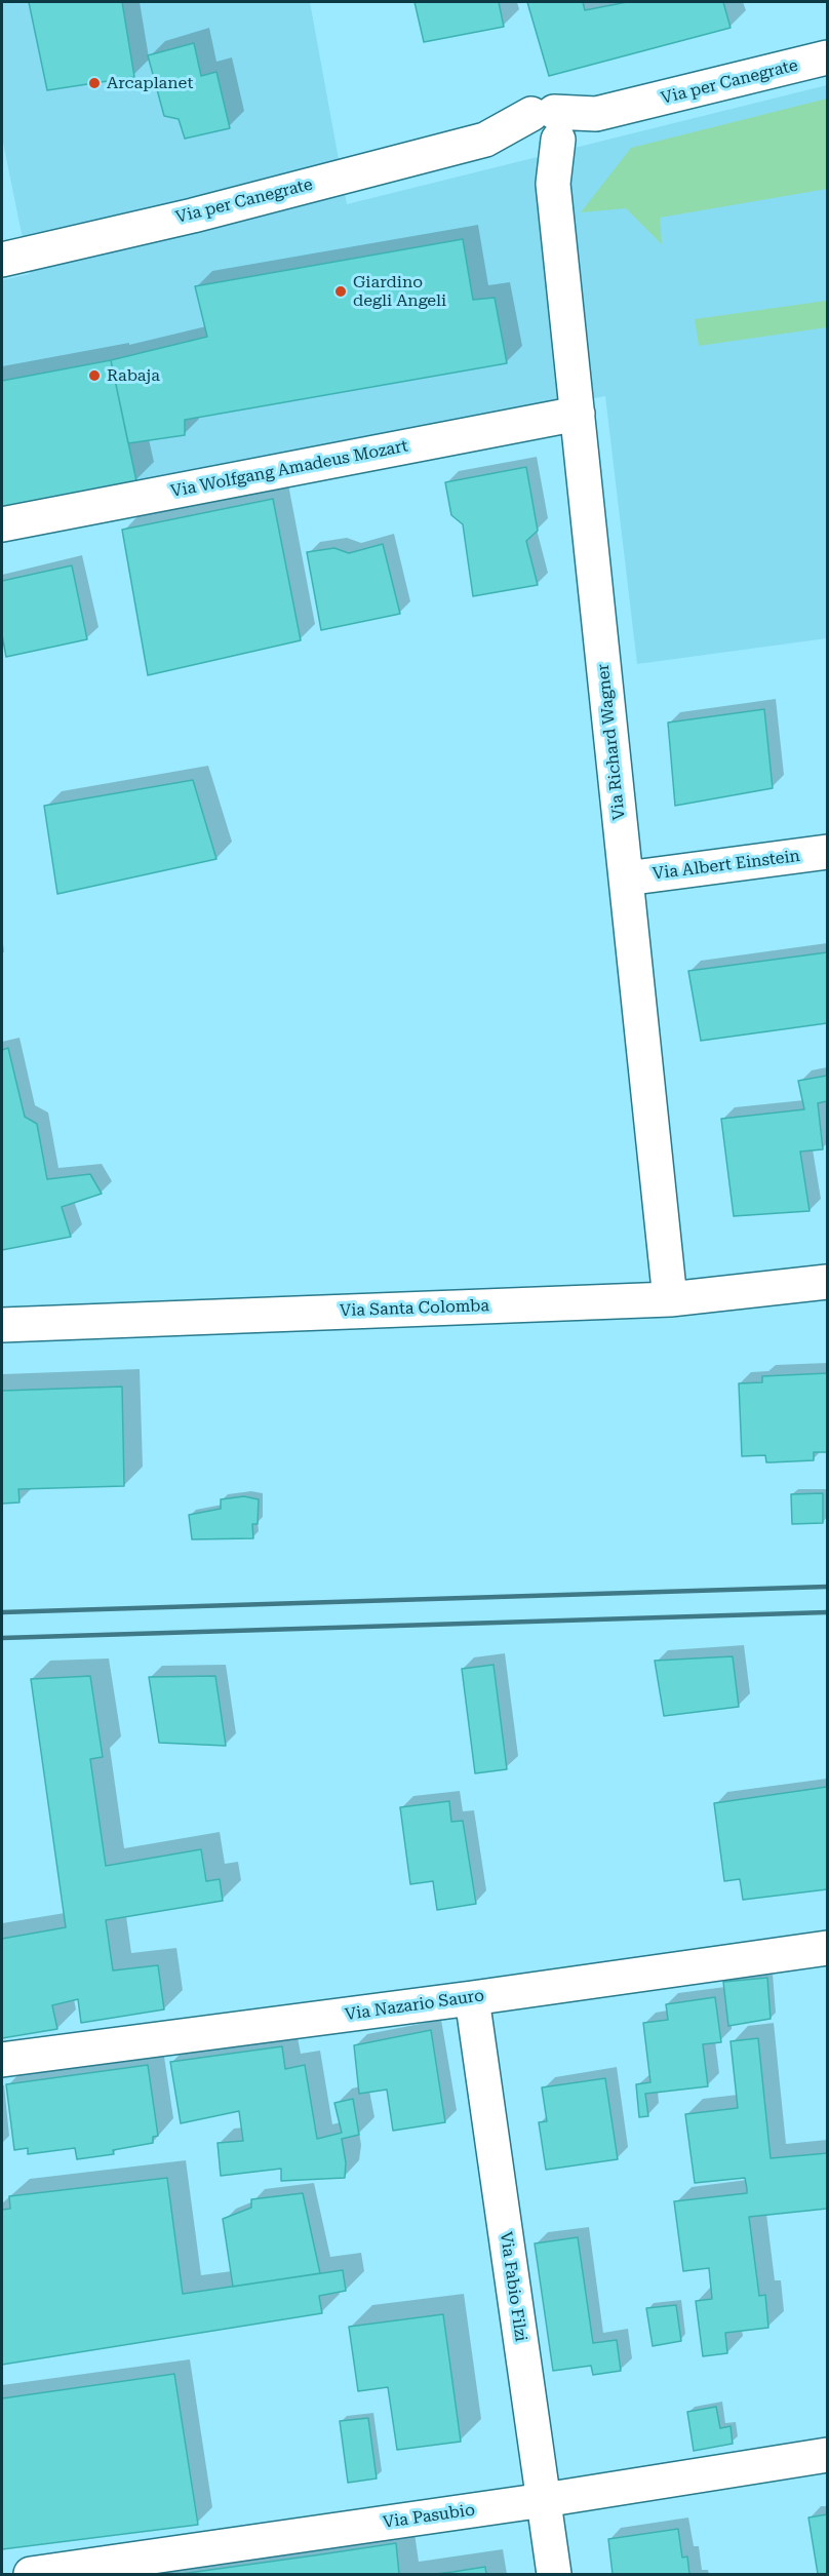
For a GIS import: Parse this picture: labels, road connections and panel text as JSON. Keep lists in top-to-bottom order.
{
  "streets": {
    "street": [
      "Via per Canegrate",
      "Via Wolfgang Amadeus Mozart",
      "Via Richard Wagner",
      "Via Albert Einstein",
      "Via Santa Colomba",
      "Via Nazario Sauro",
      "Via Fabio Filzi",
      "Via Pasubio"
    ]
  },
  "crossings": [
    ["Via per Canegrate", "Via Richard Wagner"],
    ["Via Wolfgang Amadeus Mozart", "Via Richard Wagner"],
    ["Via Richard Wagner", "Via Albert Einstein"],
    ["Via Richard Wagner", "Via Santa Colomba"],
    ["Via Nazario Sauro", "Via Fabio Filzi"],
    ["Via Fabio Filzi", "Via Pasubio"]
  ],
  "places": ["Arcaplanet", "Giardino degli Angeli", "Rabaja"]
}
